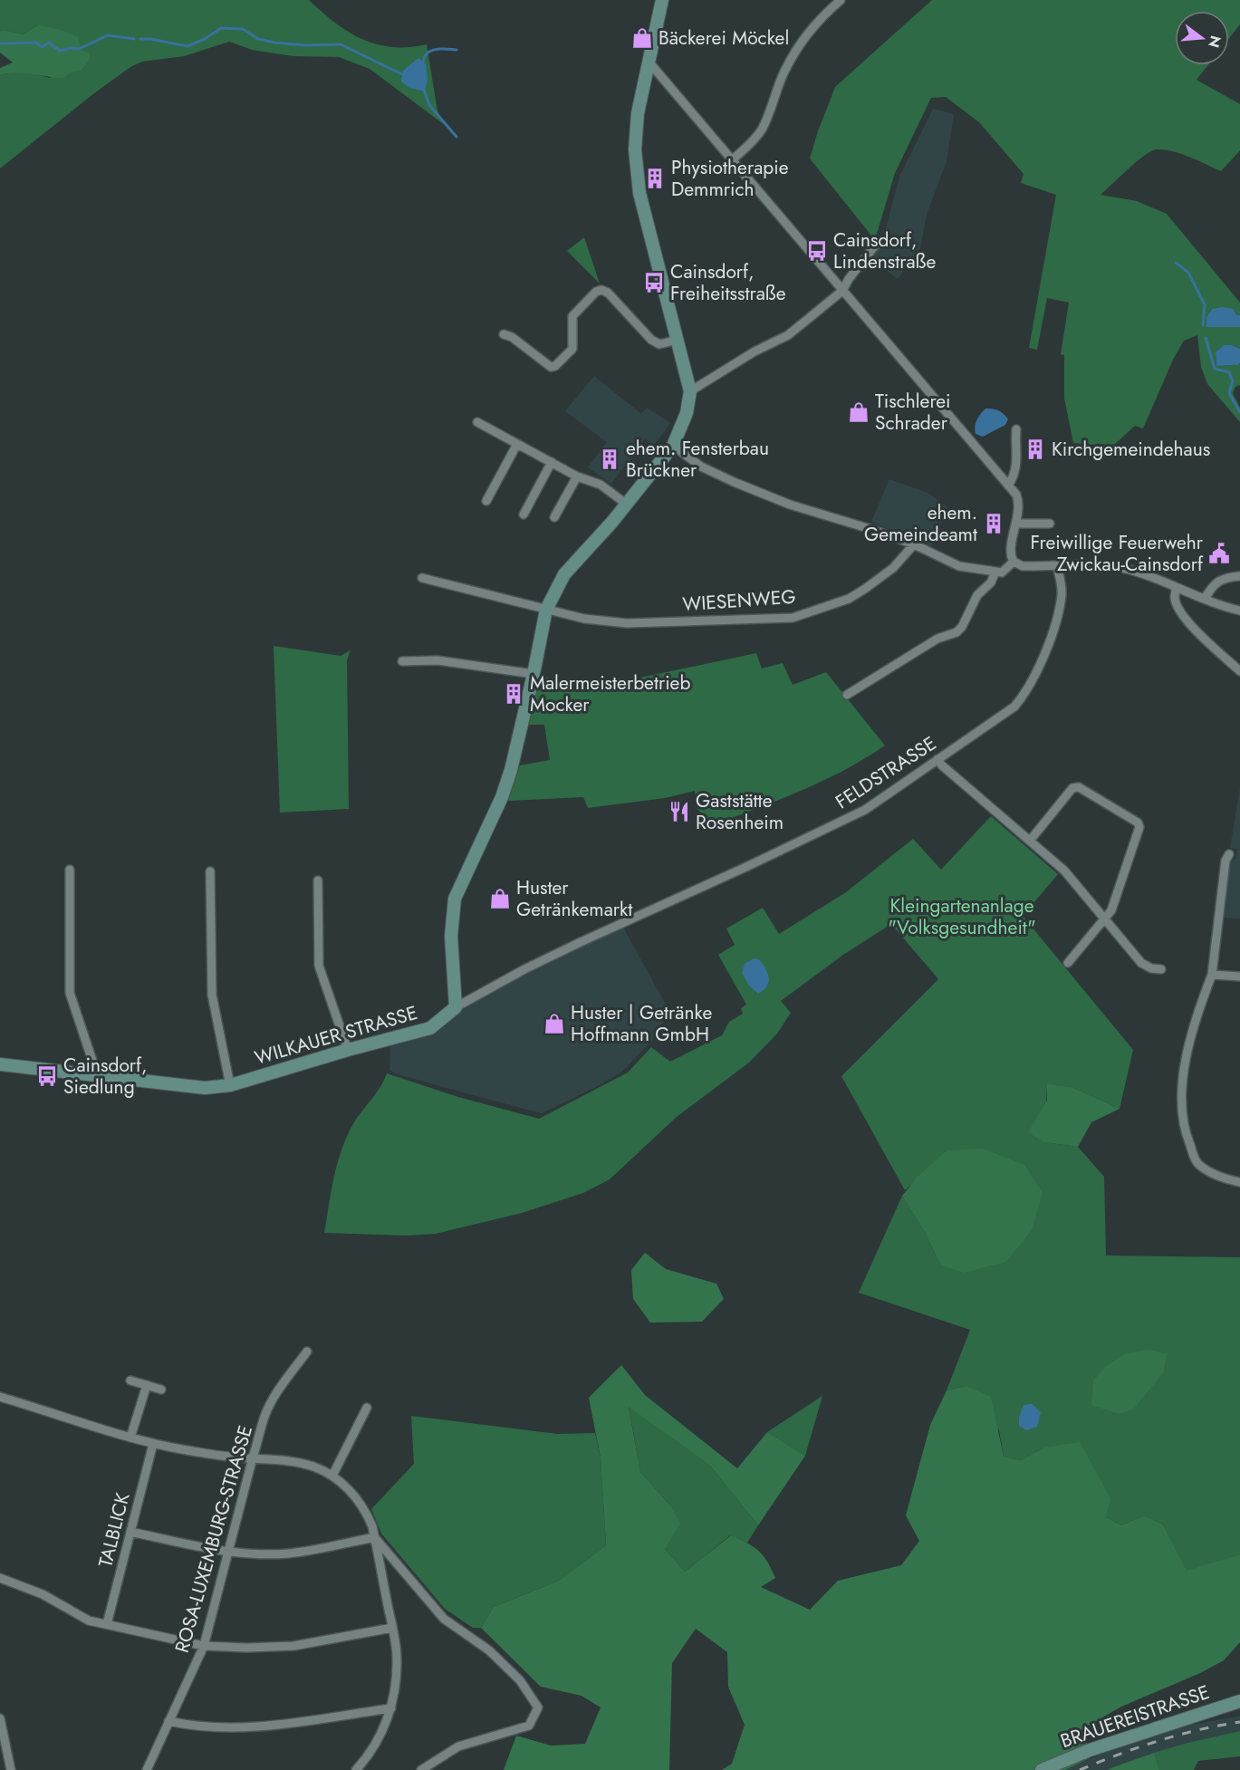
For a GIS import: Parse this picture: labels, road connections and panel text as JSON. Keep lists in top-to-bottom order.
{
  "streets": {
    "street": [
      "WIESENWEG",
      "FELDSTRASSE",
      "WILKAUER STRASSE",
      "TALBLICK",
      "ROSA-LUXEMBURG-STRASSE",
      "BRAUEREISTRASSE"
    ]
  },
  "crossings": [
    ["FELDSTRASSE", "WILKAUER STRASSE"]
  ],
  "parks": ["Kleingartenanlage \"Volksgesundheit\""],
  "places": {
    "shop": [
      "Bäckerei Möckel",
      "Tischlerei Schrader",
      "Huster Getränkemarkt",
      "Huster | Getränke Hoffmann GmbH"
    ],
    "building": [
      "Physiotherapie Demmrich",
      "Kirchgemeindehaus",
      "ehem. Fensterbau Brückner",
      "ehem. Gemeindeamt",
      "Malermeisterbetrieb Mocker"
    ],
    "bus stop": ["Cainsdorf, Lindenstraße", "Cainsdorf, Freiheitsstraße", "Cainsdorf, Siedlung"],
    "public building": ["Freiwillige Feuerwehr Zwickau-Cainsdorf"],
    "restaurant": ["Gaststätte Rosenheim"]
  },
  "north": "right"
}
